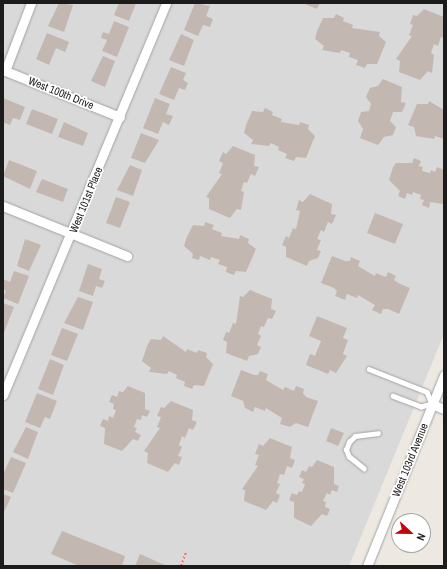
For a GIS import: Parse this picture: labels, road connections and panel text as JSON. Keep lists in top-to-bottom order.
{
  "streets": {
    "street": ["West 100th Drive", "West 101st Place", "West 103rd Avenue"]
  },
  "crossings": [
    ["West 100th Drive", "West 101st Place"]
  ],
  "north": "right"
}
